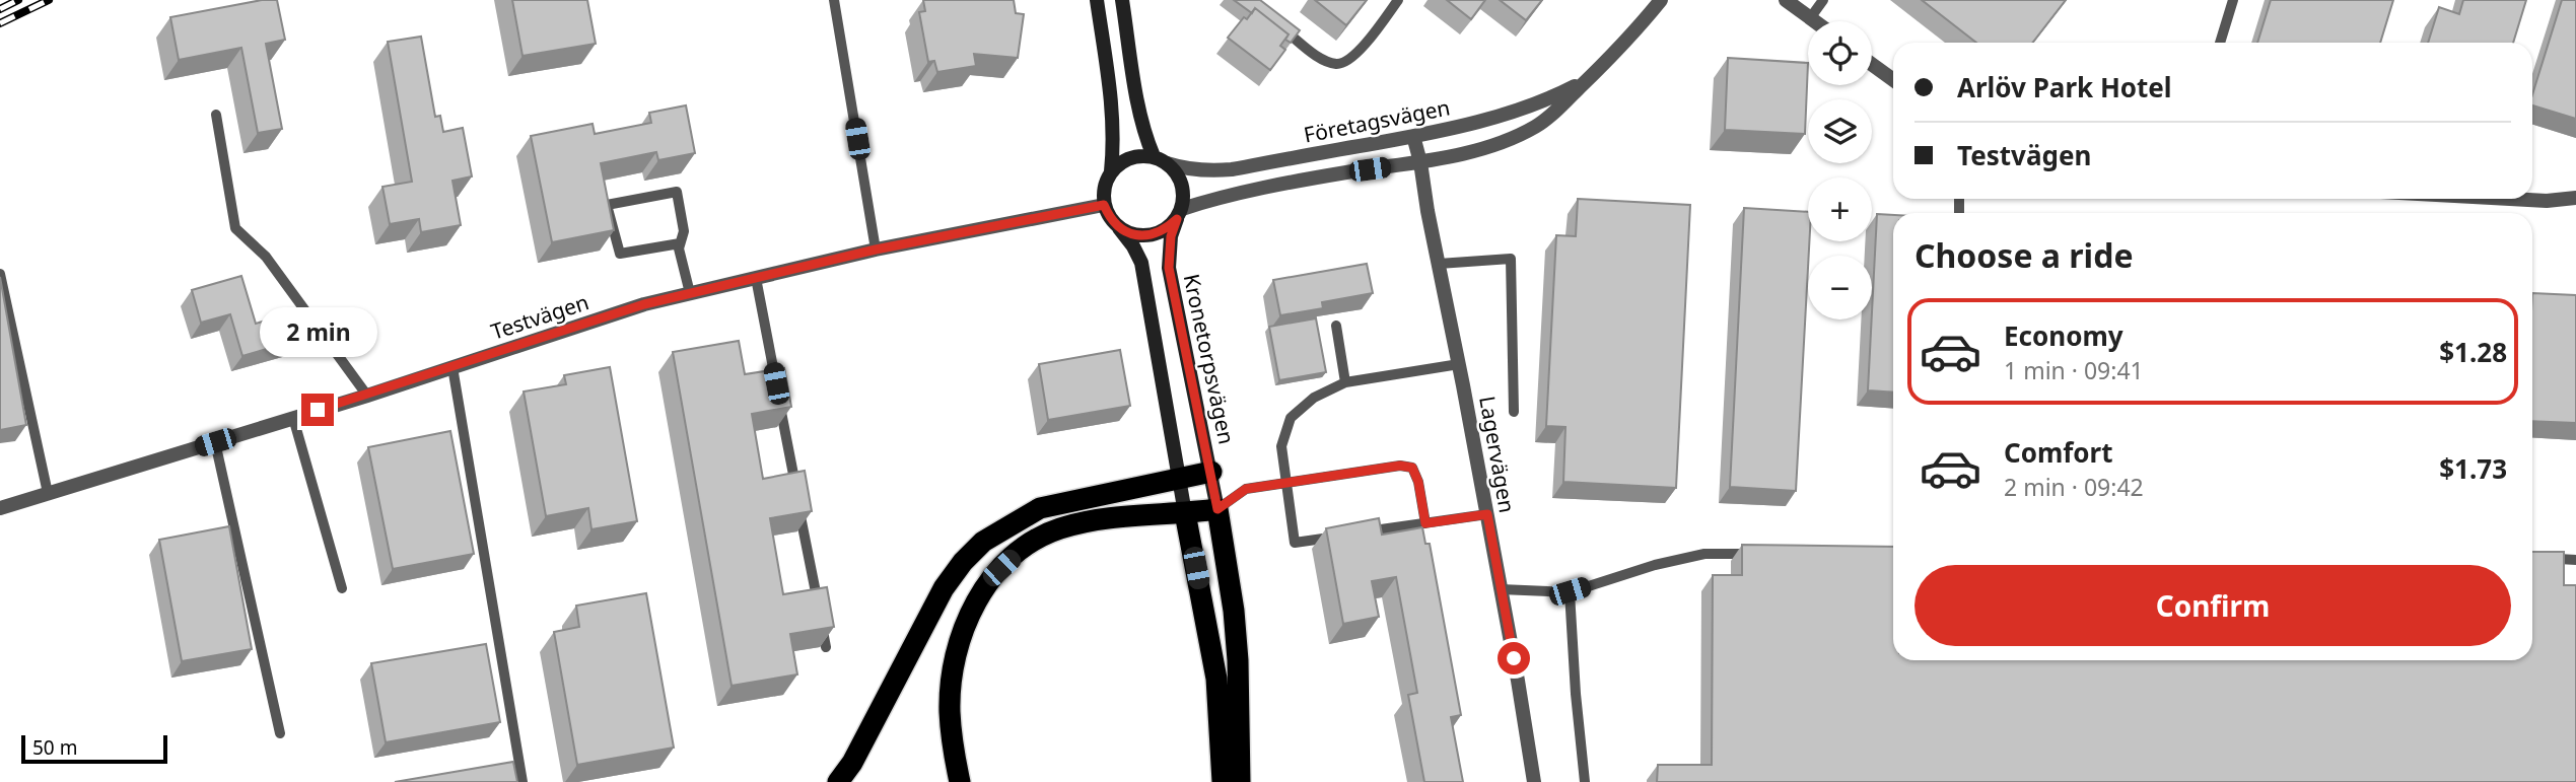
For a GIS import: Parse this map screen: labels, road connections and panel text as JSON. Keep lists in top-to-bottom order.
{
  "streets": {
    "main road": ["Kronetorpsvägen"],
    "street": ["Företagsvägen", "Testvägen", "Lagervägen"]
  },
  "crossings": [
    ["Företagsvägen", "Testvägen"],
    ["Företagsvägen", "Kronetorpsvägen"],
    ["Företagsvägen", "Lagervägen"],
    ["Testvägen", "Kronetorpsvägen"]
  ],
  "scale_bar": "50 m",
  "page": {
    "map_buttons": ["+", "−"],
    "banner": ["Arlöv Park Hotel", "Testvägen"],
    "heading": "Choose a ride",
    "list": [
      {
        "name": "Economy",
        "note": "1 min · 09:41",
        "value": "$1.28"
      },
      {
        "name": "Comfort",
        "note": "2 min · 09:42",
        "value": "$1.73"
      }
    ],
    "bubble": "2 min",
    "buttons": "Confirm",
    "scale": "50 m"
  }
}
